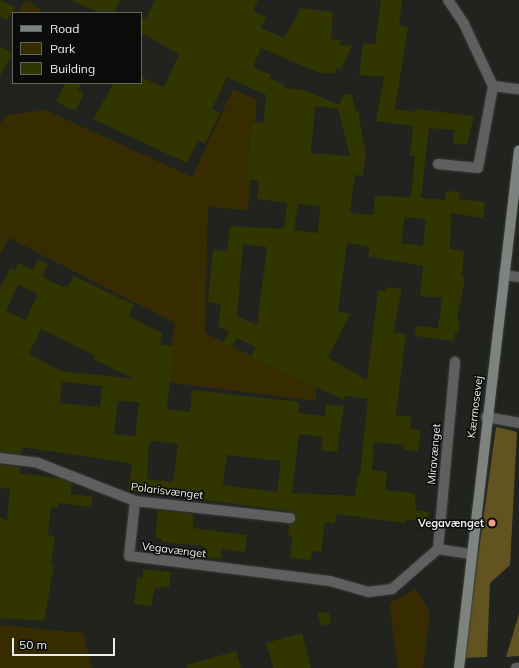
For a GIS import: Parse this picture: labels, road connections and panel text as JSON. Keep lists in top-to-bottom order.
{
  "streets": {
    "street": [
      "Kærmosevej",
      "Miravænget",
      "Polarisvænget",
      "Vegavænget"
    ]
  },
  "crossings": [
    ["Miravænget", "Vegavænget"],
    ["Polarisvænget", "Vegavænget"]
  ],
  "places": ["Vegavænget"],
  "legend": ["Road", "Park", "Building"],
  "scale_bar": "50 m"
}
